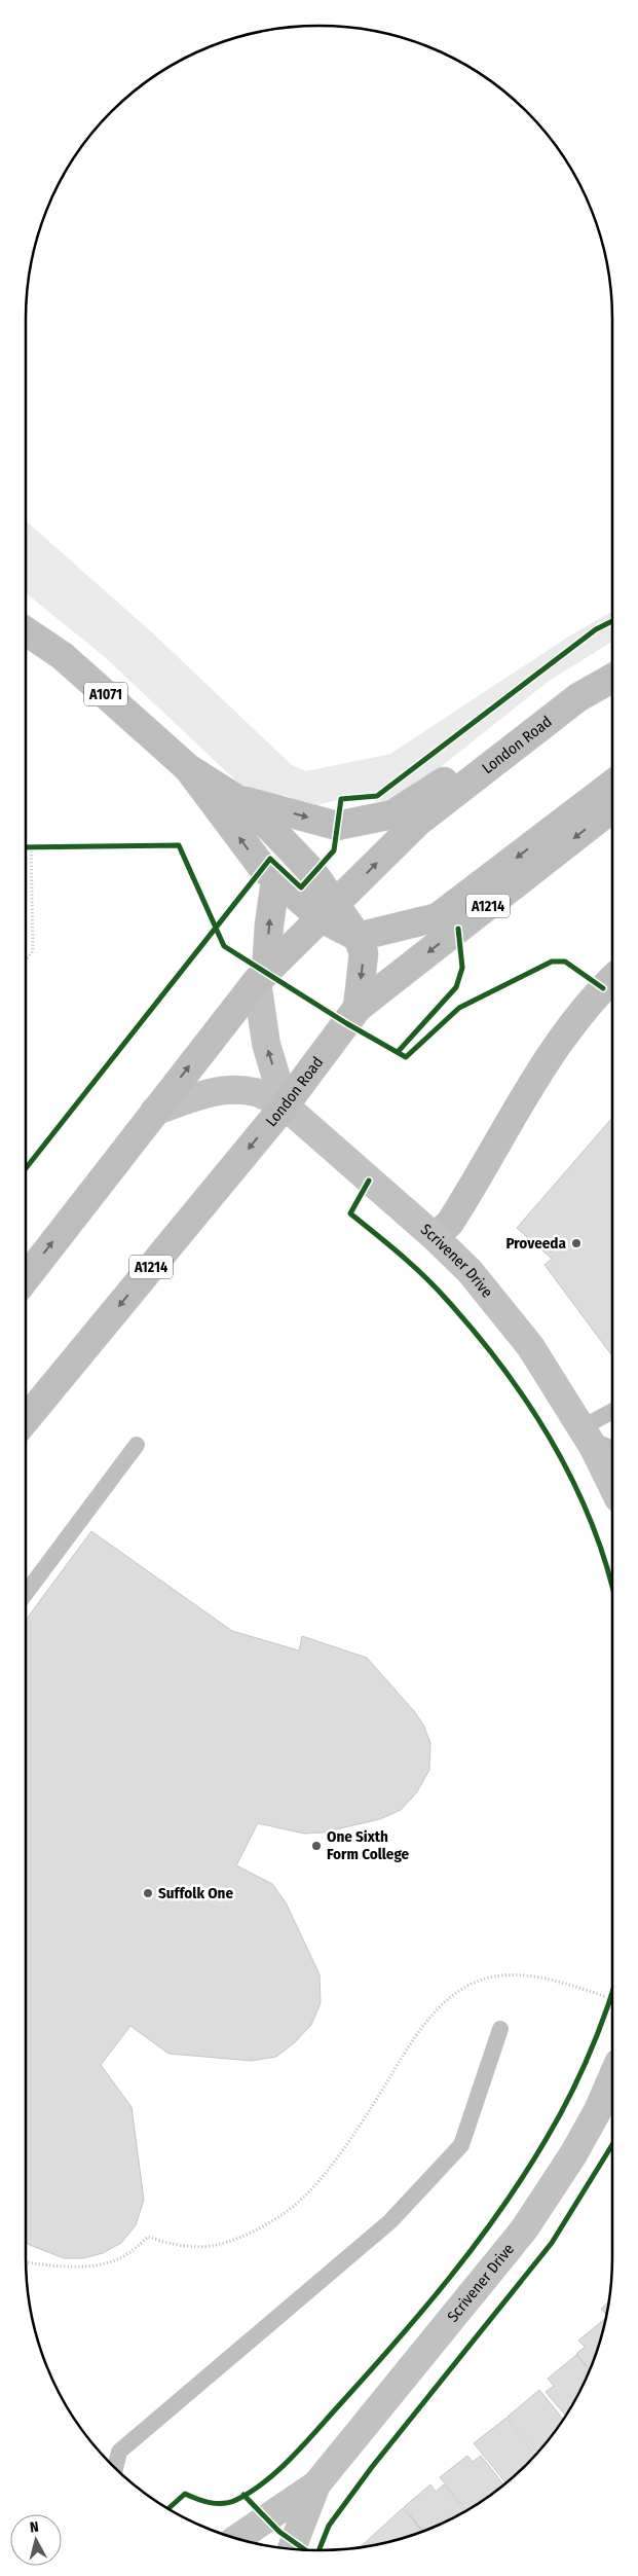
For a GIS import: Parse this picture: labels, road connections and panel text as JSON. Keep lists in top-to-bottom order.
{
  "streets": {
    "main road": ["A1071", "London Road", "A1214"],
    "street": ["Scrivener Drive"]
  },
  "crossings": [
    ["A1071", "London Road"],
    ["London Road", "Scrivener Drive"]
  ],
  "places": ["Proveeda", "One Sixth Form College", "Suffolk One"],
  "north": "top"
}
